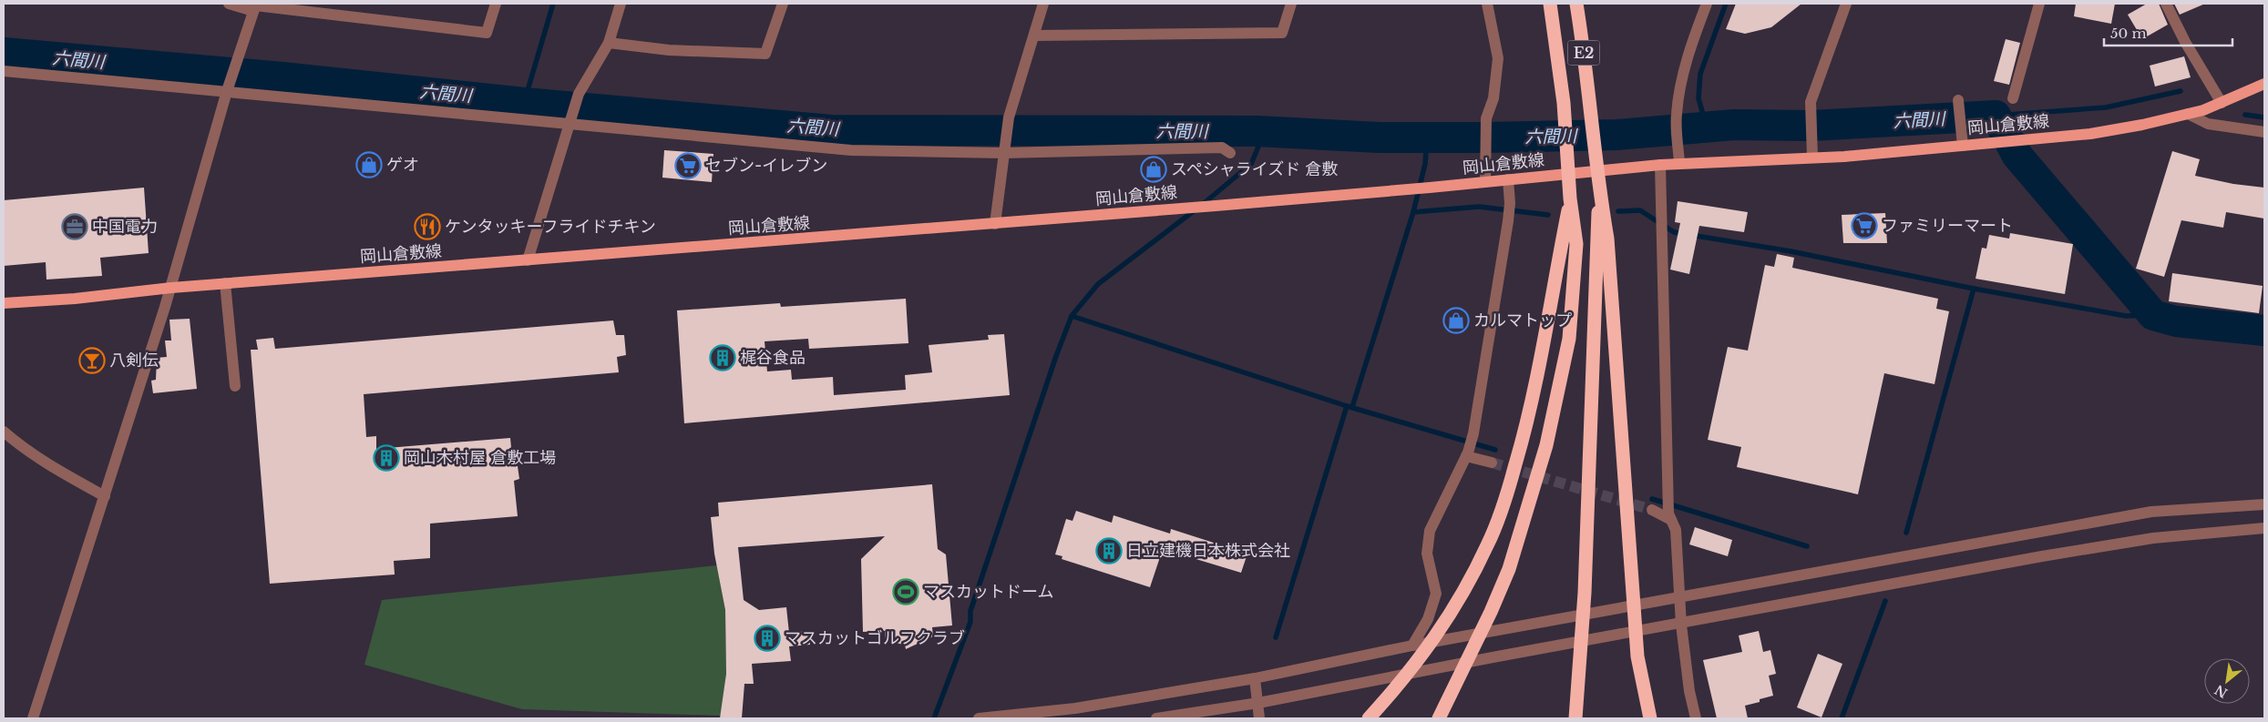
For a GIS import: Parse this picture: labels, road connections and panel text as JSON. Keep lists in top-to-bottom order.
{
  "streets": {
    "highway": ["E2"],
    "main road": ["岡山倉敷線"]
  },
  "water": ["六間川"],
  "places": {
    "shop": ["ゲオ", "スペシャライズド 倉敷", "カルマトップ"],
    "supermarket": ["セブン-イレブン", "ファミリーマート"],
    "office": ["中国電力"],
    "restaurant": ["ケンタッキーフライドチキン"],
    "building": [
      "梶谷食品",
      "岡山木村屋 倉敷工場",
      "日立建機日本株式会社",
      "マスカットゴルフクラブ"
    ],
    "bar": ["八剣伝"],
    "sports": ["マスカットドーム"]
  },
  "scale_bar": "50 m",
  "north": "bottom left"
}
